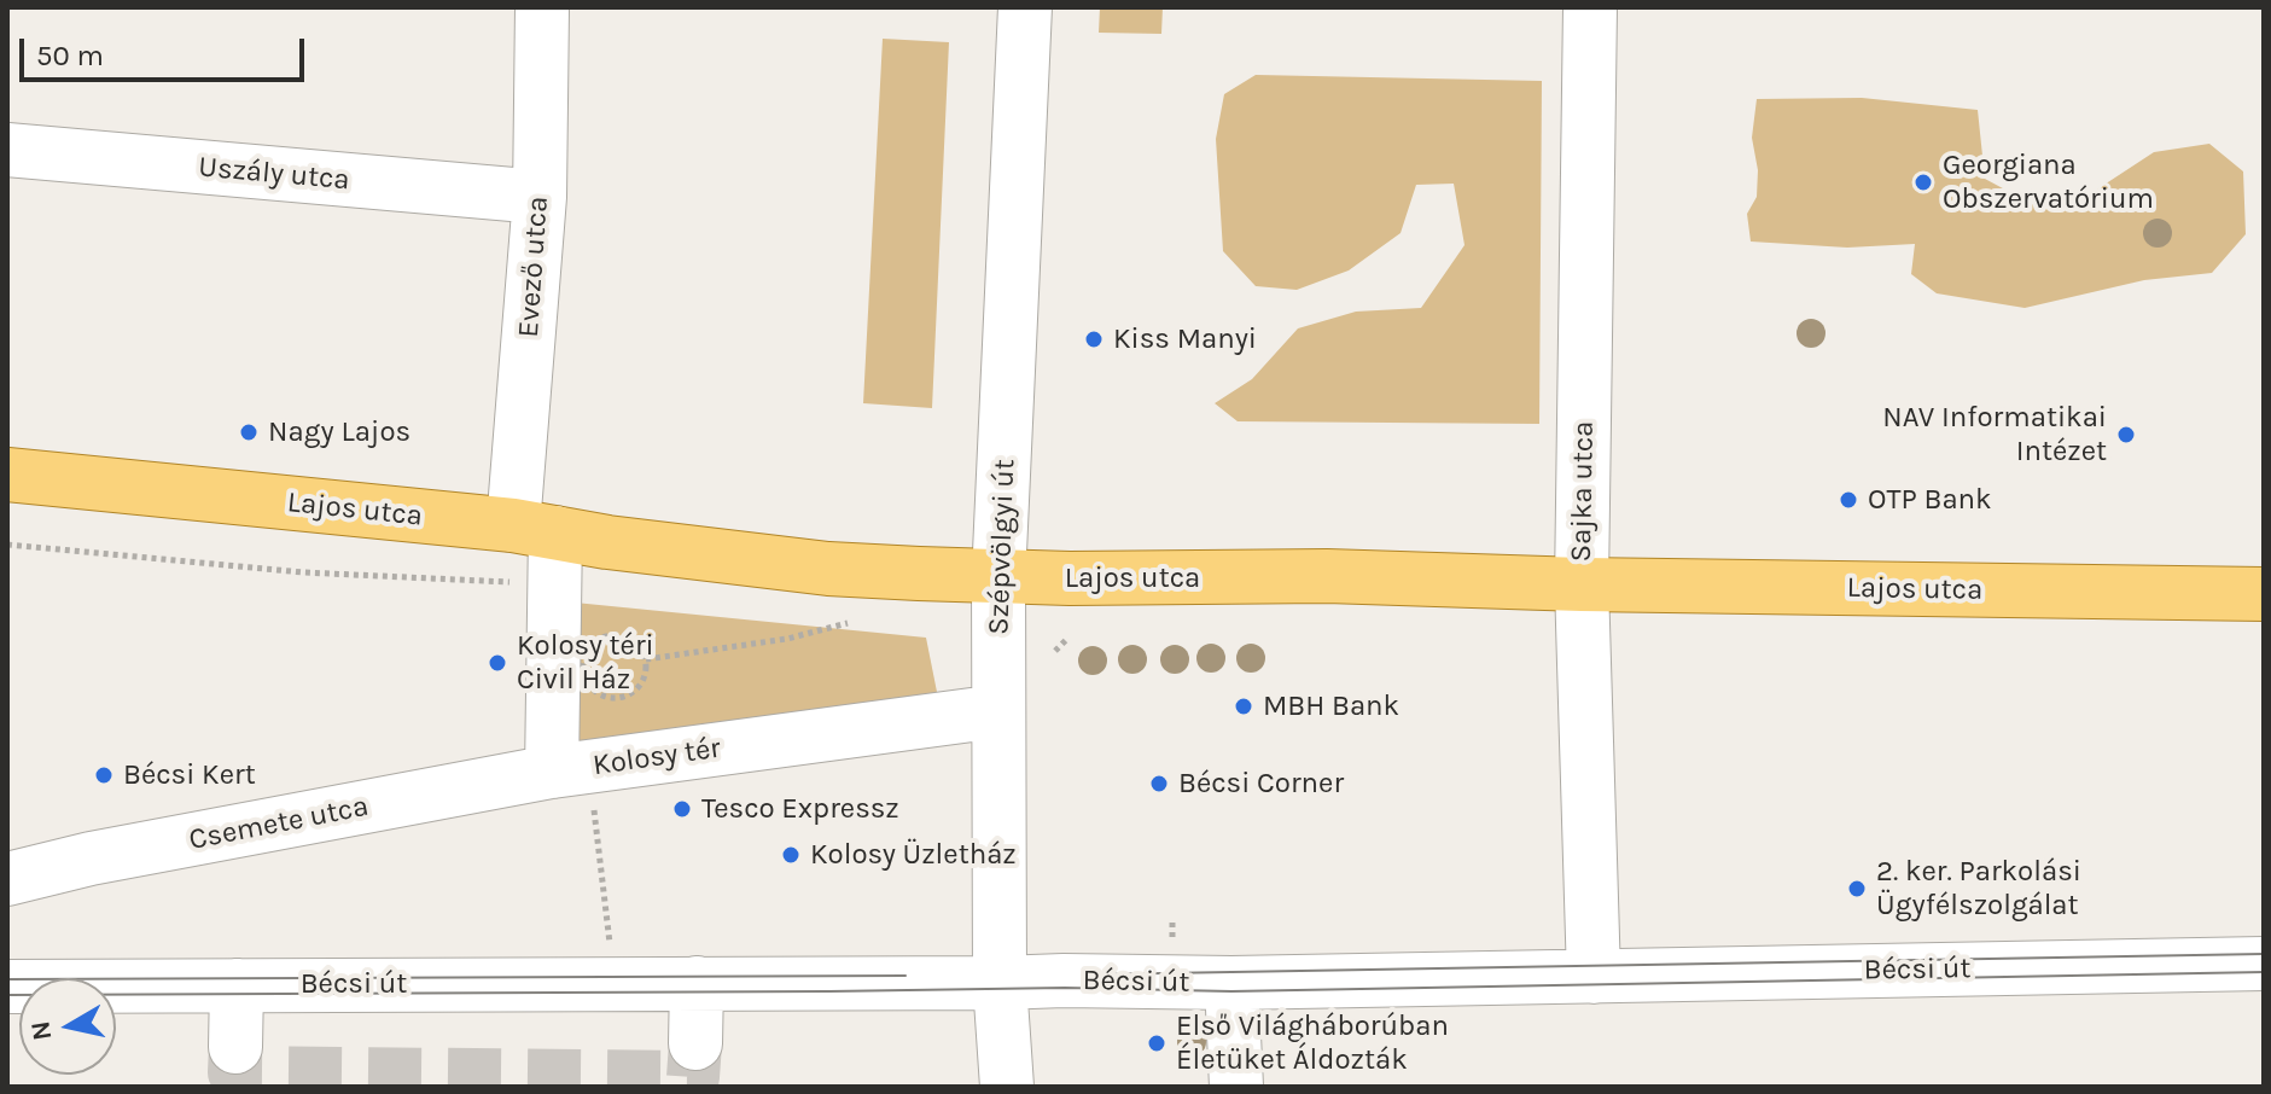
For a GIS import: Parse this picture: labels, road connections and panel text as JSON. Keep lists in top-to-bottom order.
{
  "streets": {
    "main road": ["Lajos utca"],
    "street": [
      "Uszály utca",
      "Evező utca",
      "Sajka utca",
      "Szépvölgyi út",
      "Kolosy tér",
      "Csemete utca",
      "Bécsi út"
    ]
  },
  "crossings": [
    ["Uszály utca", "Evező utca"],
    ["Evező utca", "Lajos utca"],
    ["Evező utca", "Kolosy tér"],
    ["Sajka utca", "Lajos utca"],
    ["Sajka utca", "Bécsi út"],
    ["Lajos utca", "Szépvölgyi út"],
    ["Lajos utca", "Kolosy tér"],
    ["Szépvölgyi út", "Kolosy tér"],
    ["Szépvölgyi út", "Bécsi út"],
    ["Kolosy tér", "Csemete utca"]
  ],
  "places": [
    "Georgiana Obszervatórium",
    "Kiss Manyi",
    "Nagy Lajos",
    "NAV Informatikai Intézet",
    "OTP Bank",
    "Kolosy téri Civil Ház",
    "MBH Bank",
    "Bécsi Kert",
    "Bécsi Corner",
    "Tesco Expressz",
    "Kolosy Üzletház",
    "2. ker. Parkolási Ügyfélszolgálat",
    "Első Világháborúban Életüket Áldozták"
  ],
  "scale_bar": "50 m",
  "north": "left"
}
